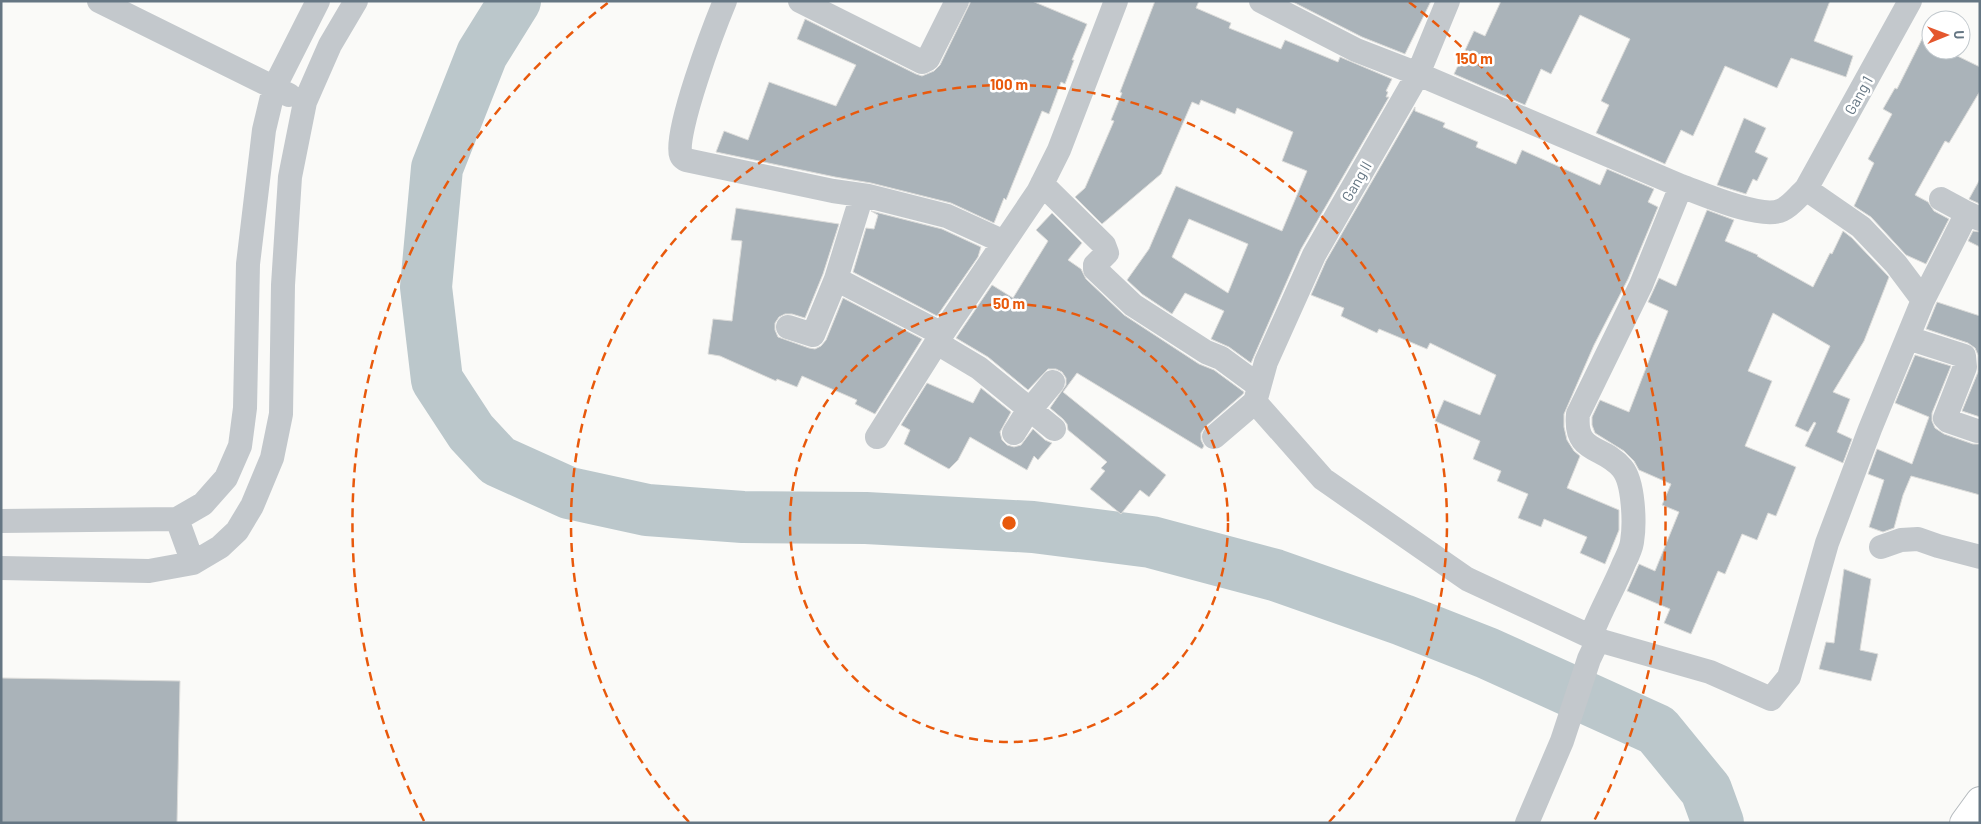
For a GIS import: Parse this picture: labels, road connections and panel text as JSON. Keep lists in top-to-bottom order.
{
  "streets": {
    "street": ["Gang 1", "Gang II"]
  },
  "crossings": [
    ["Gang 1", "Gang II"]
  ],
  "north": "right",
  "rings": ["150 m", "100 m", "50 m"]
}
